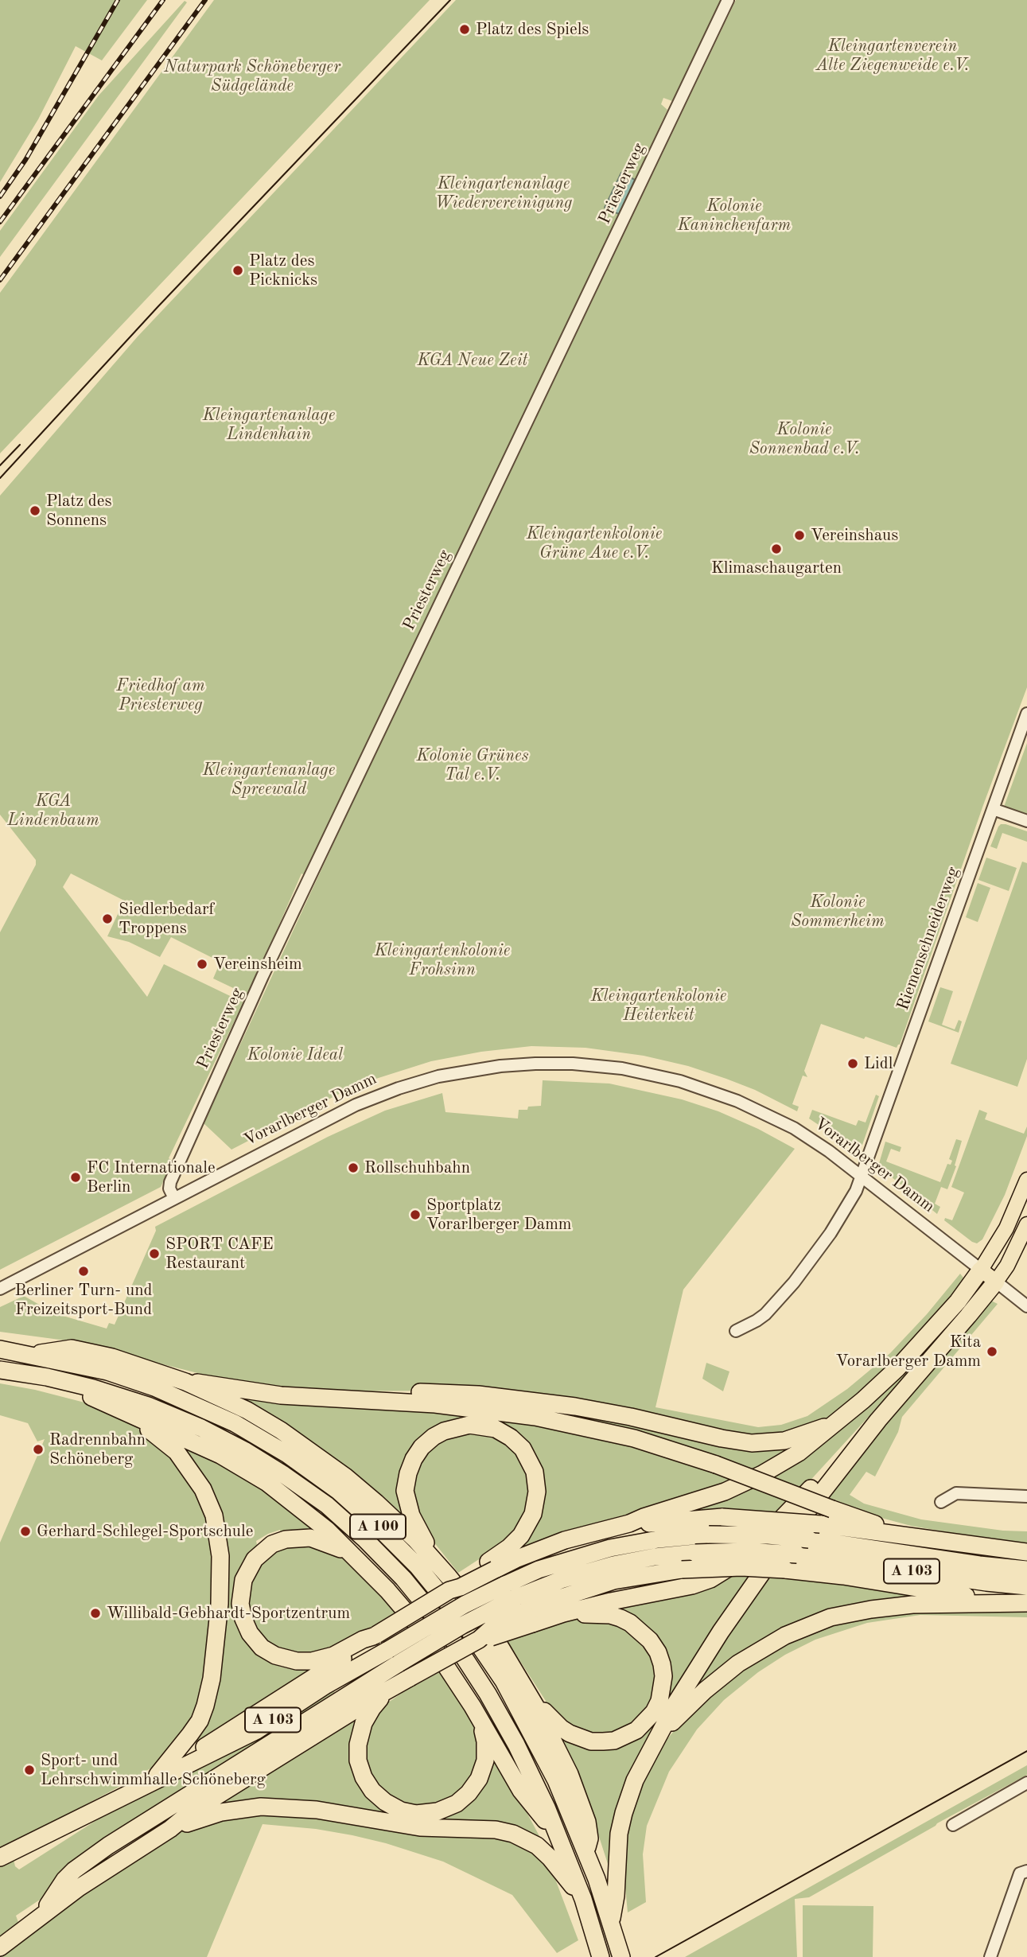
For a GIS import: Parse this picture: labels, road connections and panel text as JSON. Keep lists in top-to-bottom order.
{
  "streets": {
    "highway": ["A 100", "A 103"],
    "main road": ["Vorarlberger Damm"],
    "street": ["Priesterweg", "Riemenschneiderweg"]
  },
  "crossings": [
    ["Priesterweg", "Vorarlberger Damm"],
    ["Riemenschneiderweg", "Vorarlberger Damm"]
  ],
  "parks": [
    "Kleingartenverein Alte Ziegenweide e.V.",
    "Naturpark Schöneberger Südgelände",
    "Kleingartenanlage Wiedervereinigung",
    "Kolonie Kaninchenfarm",
    "KGA Neue Zeit",
    "Kleingartenanlage Lindenhain",
    "Kolonie Sonnenbad e.V.",
    "Kleingartenkolonie Grüne Aue e.V.",
    "Friedhof am Priesterweg",
    "Kolonie Grünes Tal e.V.",
    "Kleingartenanlage Spreewald",
    "KGA Lindenbaum",
    "Kolonie Sommerheim",
    "Kleingartenkolonie Frohsinn",
    "Kleingartenkolonie Heiterkeit",
    "Kolonie Ideal"
  ],
  "places": [
    "Platz des Spiels",
    "Platz des Picknicks",
    "Platz des Sonnens",
    "Vereinshaus",
    "Klimaschaugarten",
    "Siedlerbedarf Troppens",
    "Vereinsheim",
    "Lidl",
    "Rollschuhbahn",
    "FC Internationale Berlin",
    "Sportplatz Vorarlberger Damm",
    "SPORT CAFE Restaurant",
    "Berliner Turn- und Freizeitsport-Bund",
    "Kita Vorarlberger Damm",
    "Radrennbahn Schöneberg",
    "Gerhard-Schlegel-Sportschule",
    "Willibald-Gebhardt-Sportzentrum",
    "Sport- und Lehrschwimmhalle Schöneberg"
  ]
}
